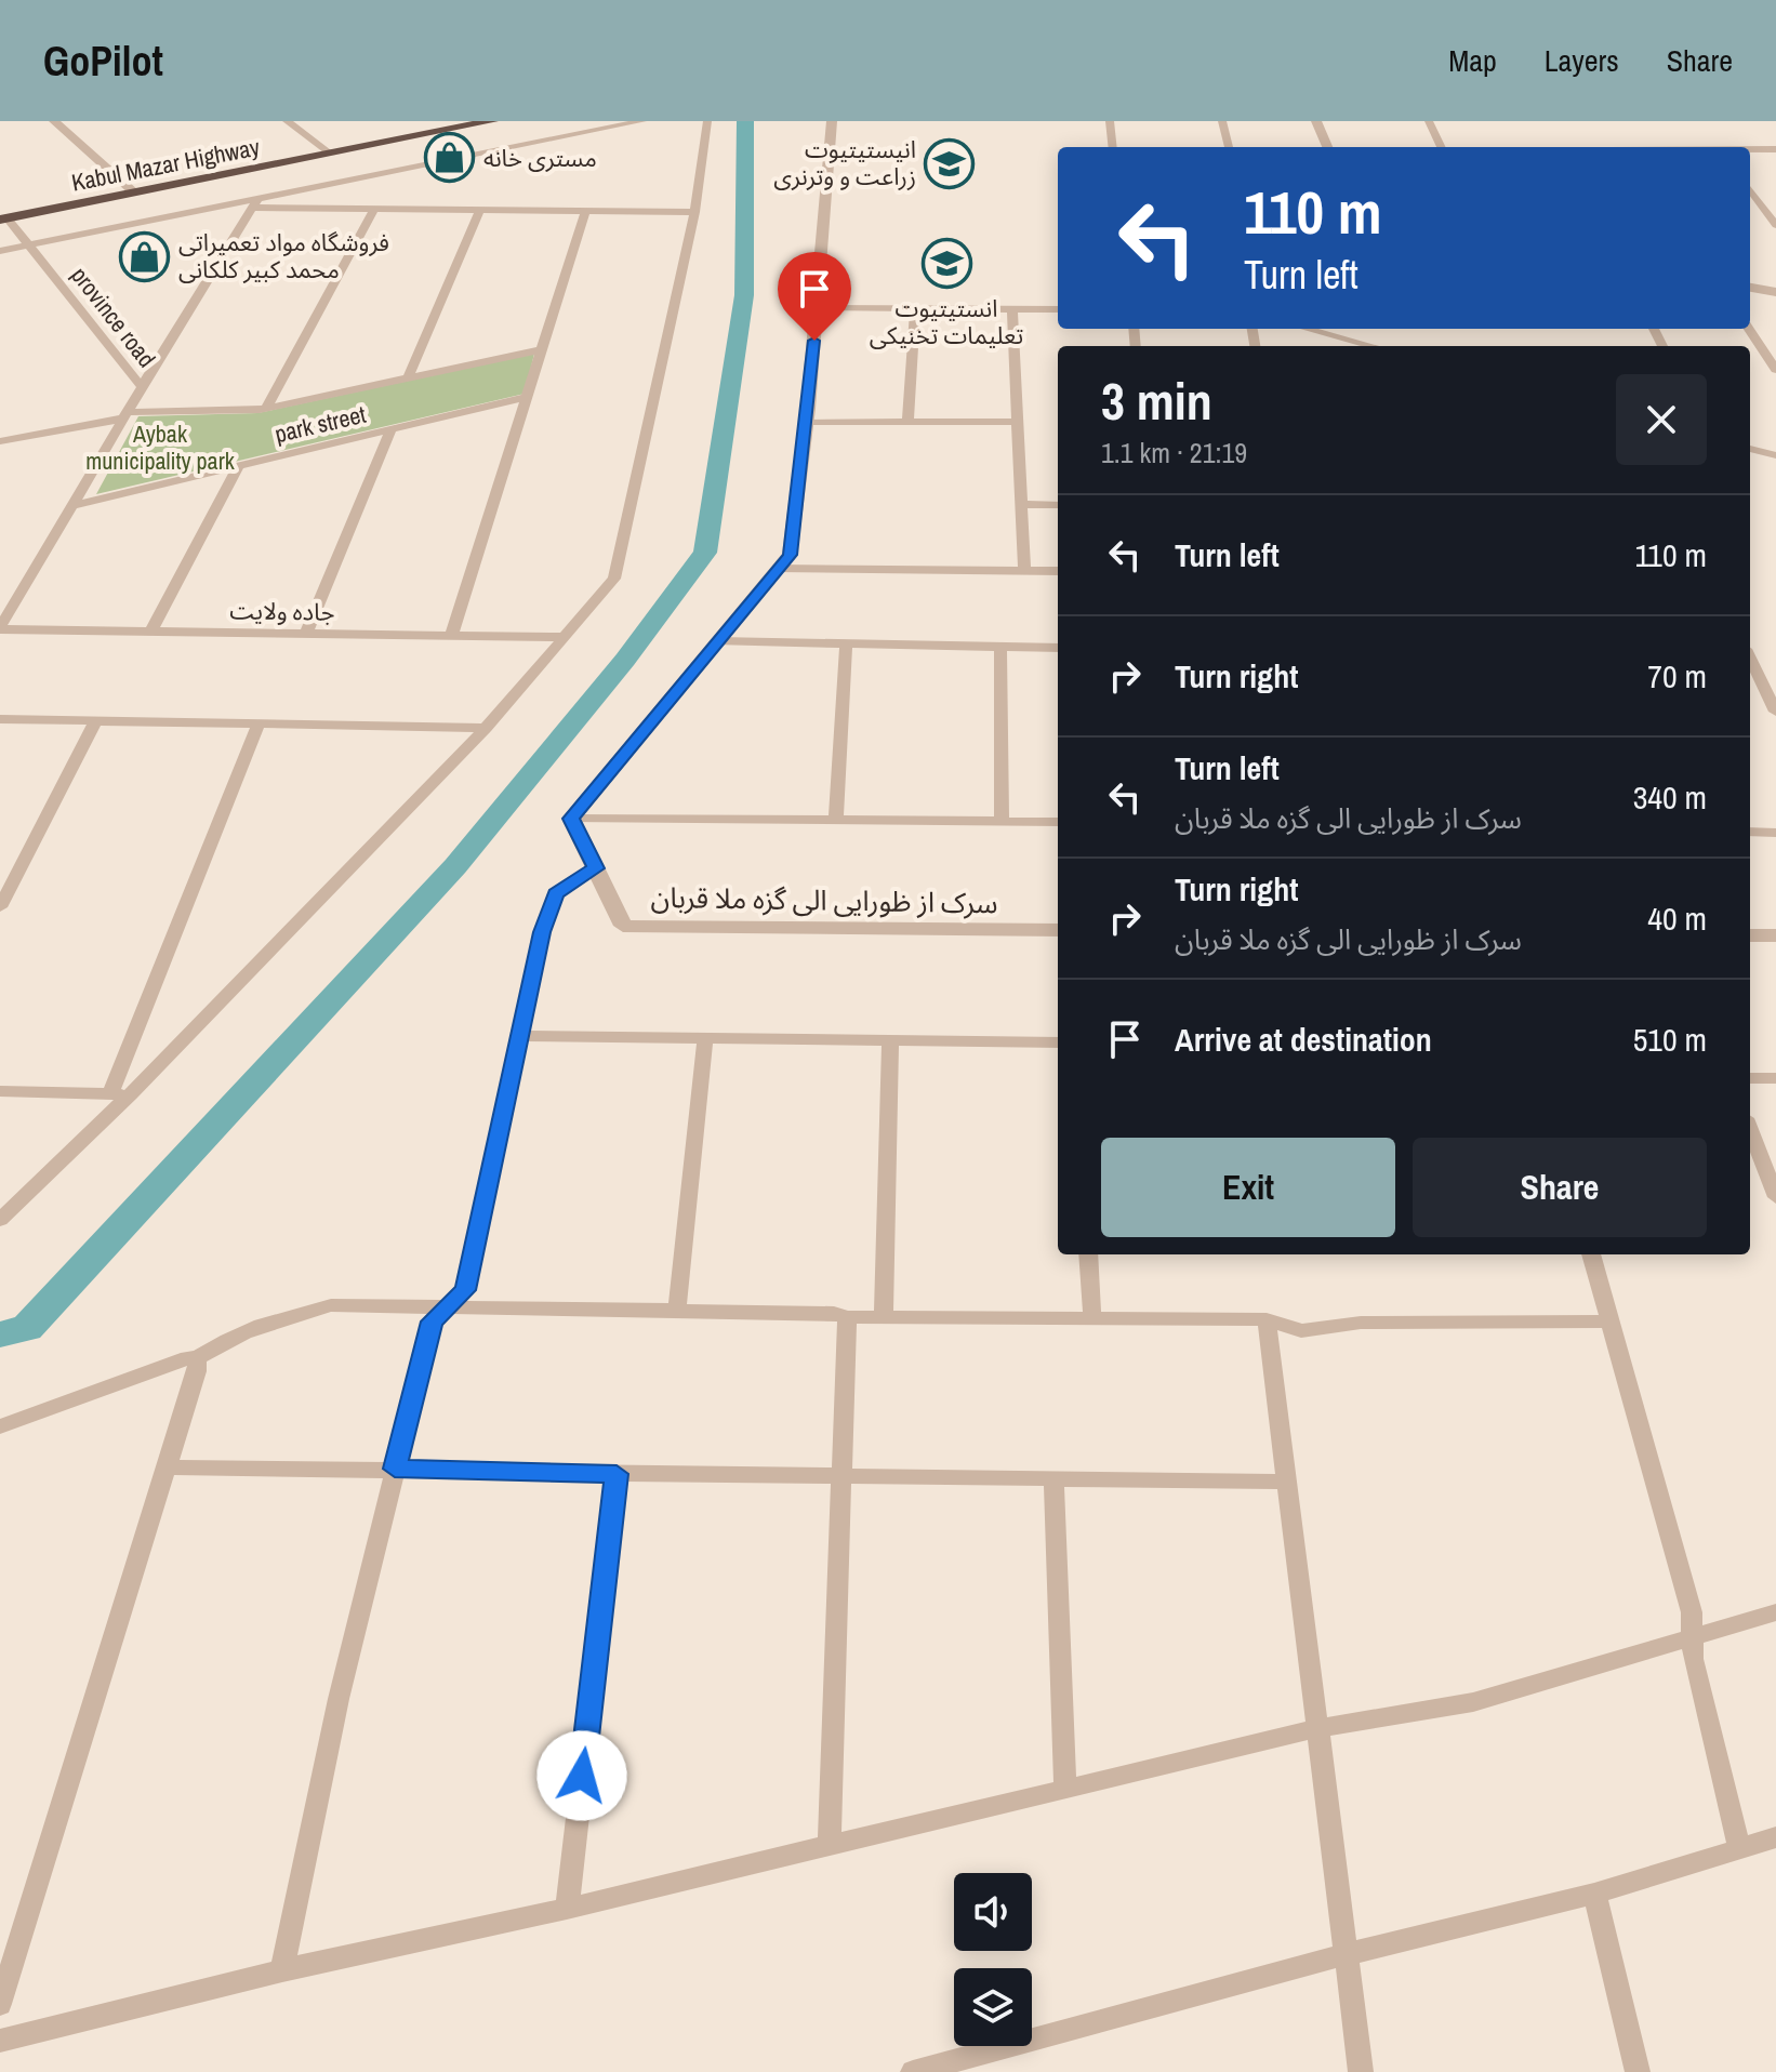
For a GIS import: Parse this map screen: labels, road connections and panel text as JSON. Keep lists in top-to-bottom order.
{
  "streets": {
    "highway": ["Kabul Mazar Highway"],
    "street": [
      "province road",
      "park street",
      "جاده ولایت",
      "سرک از ظورایی الی گزه ملا قربان"
    ]
  },
  "crossings": [
    ["Kabul Mazar Highway", "province road"],
    ["province road", "park street"],
    ["province road", "جاده ولایت"]
  ],
  "parks": ["Aybak municipality park"],
  "places": {
    "shop": ["مستری خانه", "فروشگاه مواد تعمیراتی محمد کبیر کلکانی"],
    "school or university": ["انیستیتیوت زراعت و وترنری", "انستیتیوت تعلیمات تخنیکی"]
  },
  "page": {
    "header": "GoPilot",
    "nav": ["Map", "Layers", "Share"],
    "turn": ["110 m", "Turn left"],
    "heading": ["3 min", "1.1 km · 21:19"],
    "list": [
      {
        "name": "Turn left",
        "value": "110 m"
      },
      {
        "name": "Turn right",
        "value": "70 m"
      },
      {
        "name": "Turn left",
        "note": "سرک از ظورایی الی گزه ملا قربان",
        "value": "340 m"
      },
      {
        "name": "Turn right",
        "note": "سرک از ظورایی الی گزه ملا قربان",
        "value": "40 m"
      },
      {
        "name": "Arrive at destination",
        "value": "510 m"
      }
    ],
    "buttons": ["Exit", "Share"]
  }
}
